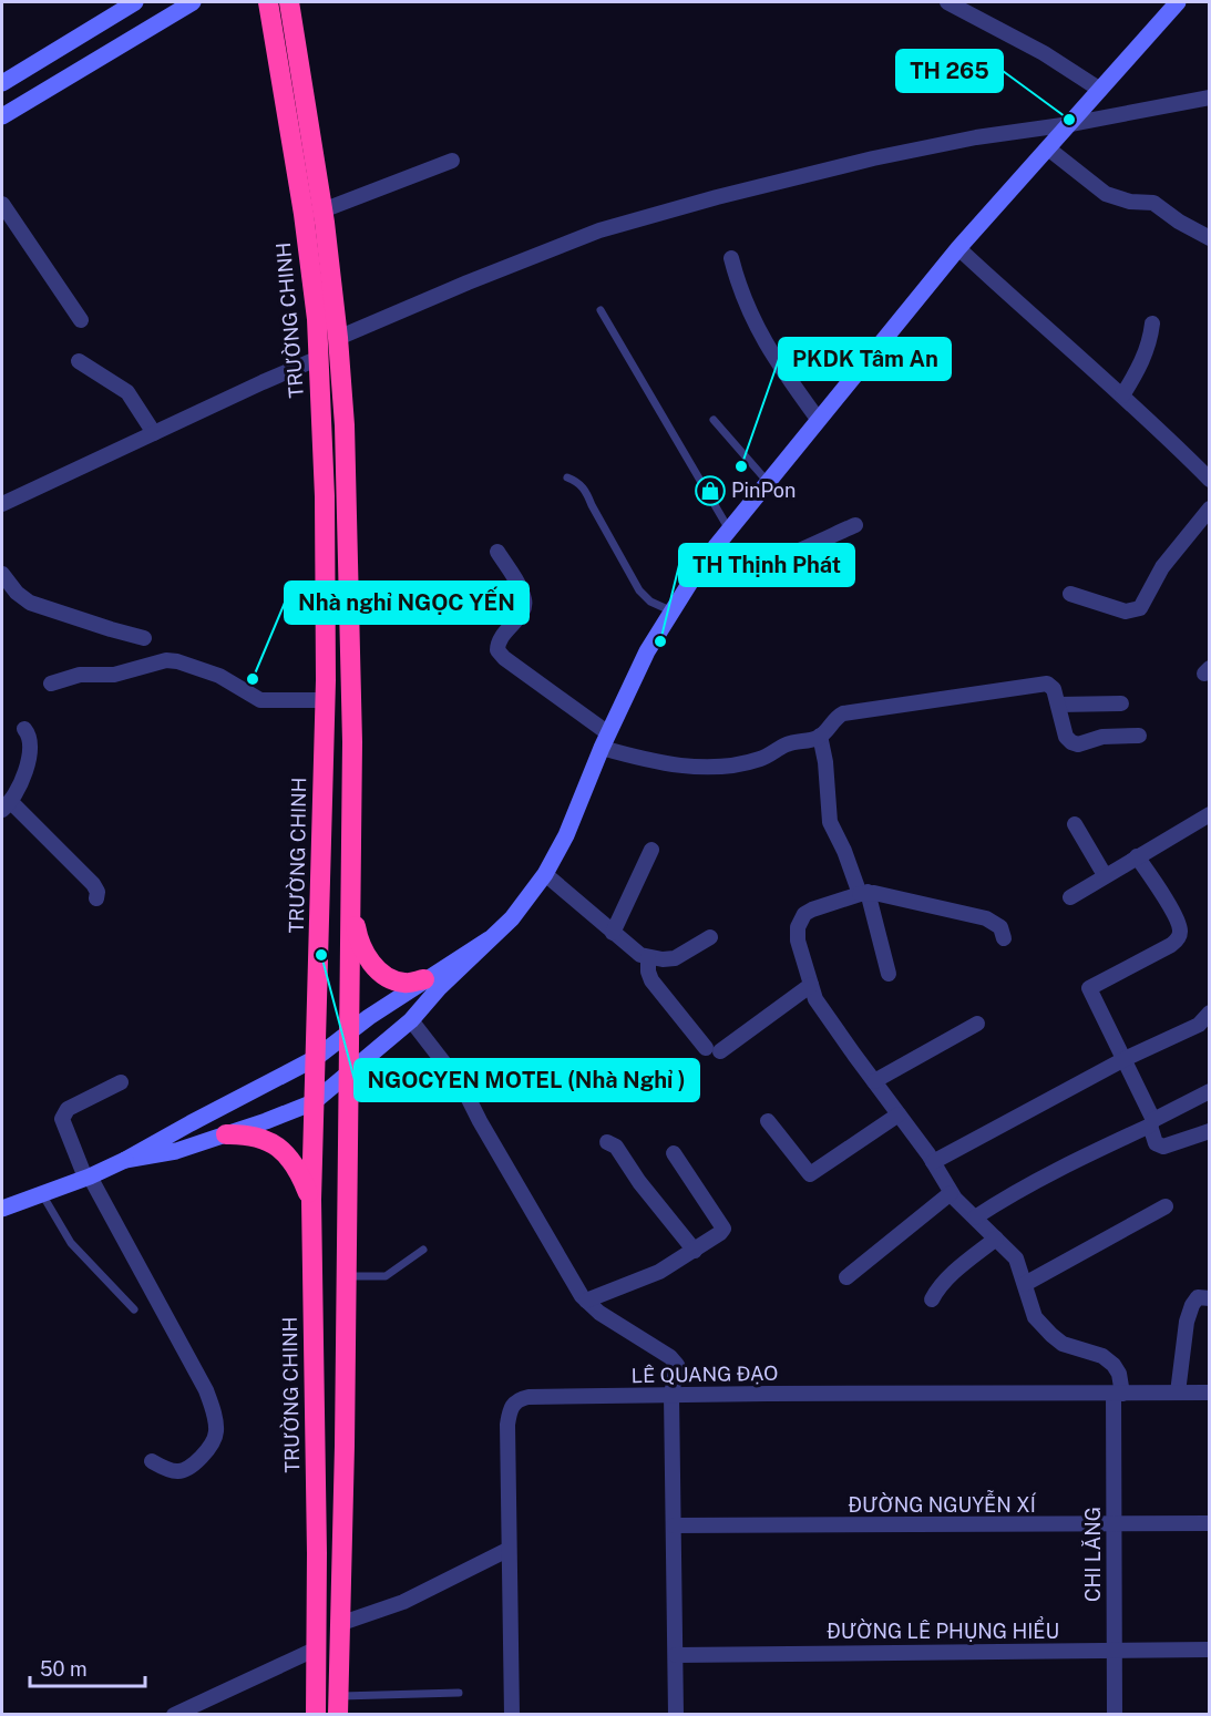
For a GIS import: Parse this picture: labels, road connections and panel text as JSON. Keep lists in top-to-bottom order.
{
  "streets": {
    "highway": ["TRƯỜNG CHINH"],
    "street": [
      "LÊ QUANG ĐẠO",
      "ĐƯỜNG NGUYỄN XÍ",
      "CHI LĂNG",
      "ĐƯỜNG LÊ PHỤNG HIỂU"
    ]
  },
  "crossings": [
    ["LÊ QUANG ĐẠO", "CHI LĂNG"],
    ["ĐƯỜNG NGUYỄN XÍ", "CHI LĂNG"],
    ["CHI LĂNG", "ĐƯỜNG LÊ PHỤNG HIỂU"]
  ],
  "places": {
    "other": [
      "TH 265",
      "PKDK Tâm An",
      "TH Thịnh Phát",
      "Nhà nghỉ NGỌC YẾN",
      "NGOCYEN MOTEL (Nhà Nghỉ )"
    ],
    "shop": ["PinPon"]
  },
  "scale_bar": "50 m"
}
